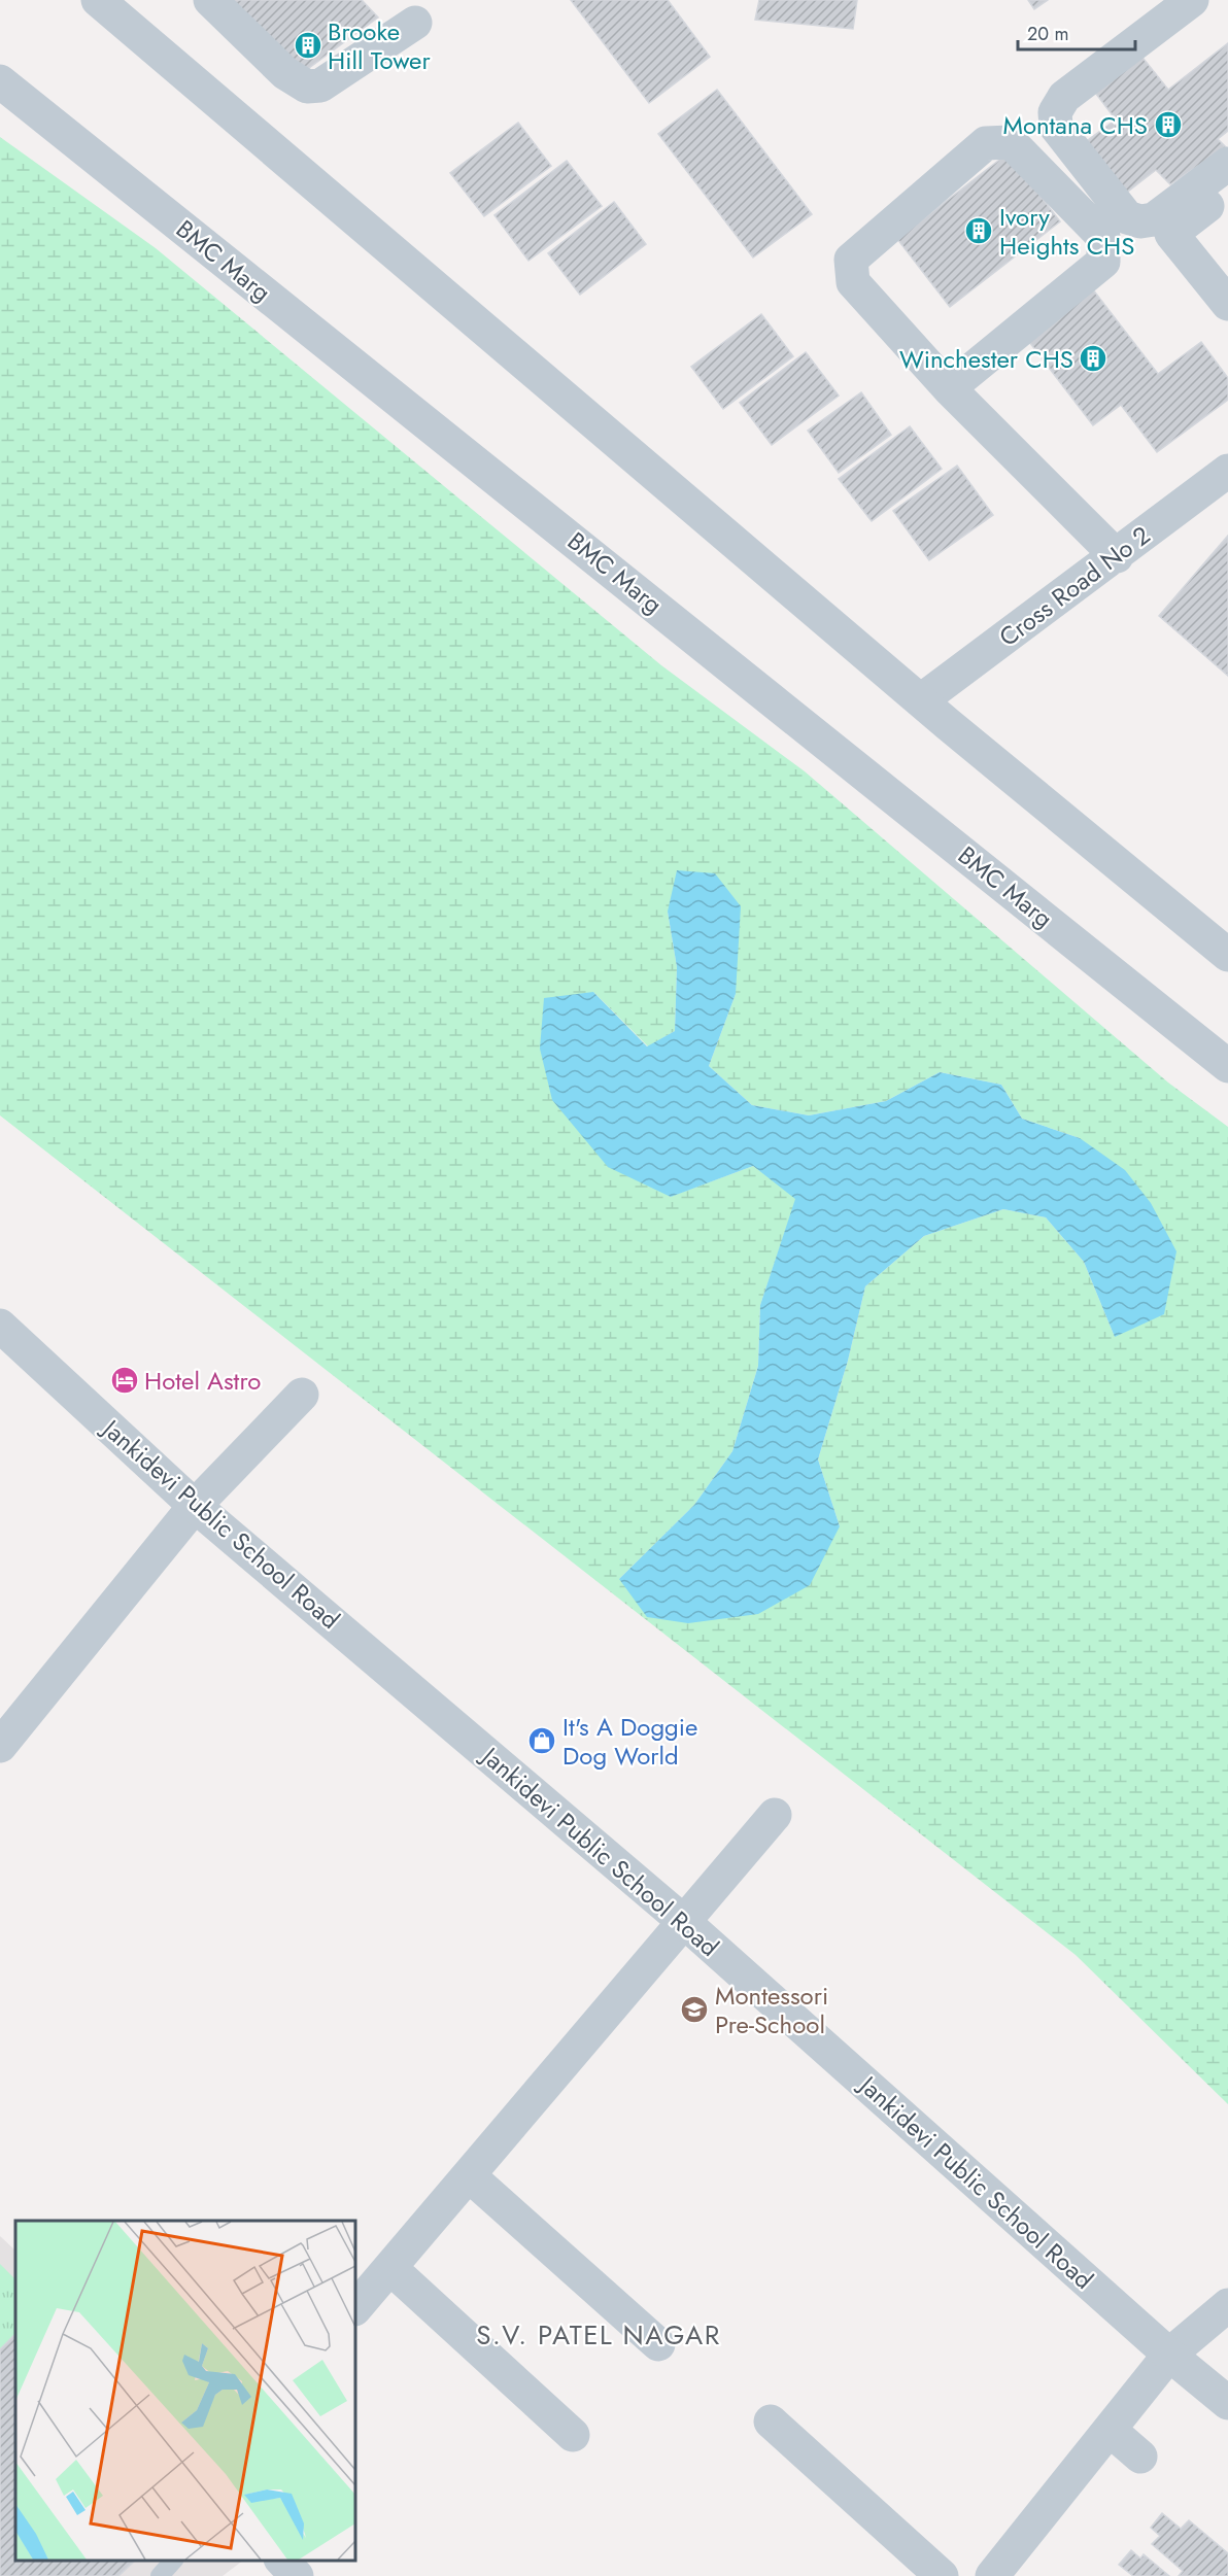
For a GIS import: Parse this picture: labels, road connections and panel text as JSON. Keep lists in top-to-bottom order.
{
  "streets": {
    "street": ["BMC Marg", "Cross Road No 2", "Jankidevi Public School Road"]
  },
  "districts": ["S.V. PATEL NAGAR"],
  "places": {
    "building": [
      "Brooke Hill Tower",
      "Montana CHS",
      "Ivory Heights CHS",
      "Winchester CHS"
    ],
    "hotel": ["Hotel Astro"],
    "shop": ["It's A Doggie Dog World"],
    "school or university": ["Montessori Pre-School"]
  },
  "scale_bar": "20 m"
}
